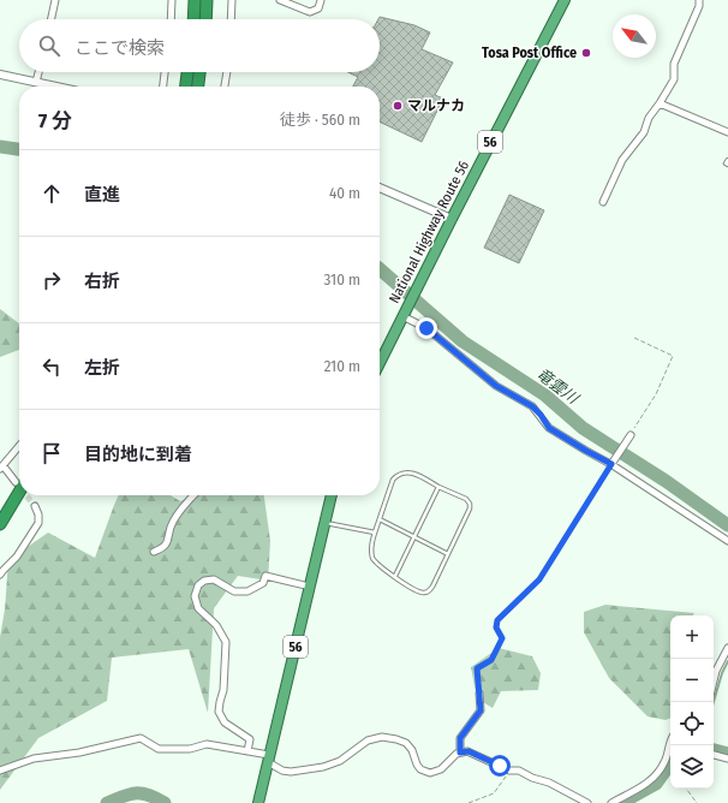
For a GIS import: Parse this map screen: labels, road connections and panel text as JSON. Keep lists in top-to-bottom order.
{
  "streets": {
    "highway": ["56", "National Highway Route 56"]
  },
  "water": ["竜雲川"],
  "places": ["Tosa Post Office", "マルナカ"],
  "north": "top left",
  "page": {
    "search": "ここで検索",
    "heading": ["7 分", "徒歩 · 560 m"],
    "list": [
      ["直進", "40 m"],
      ["右折", "310 m"],
      ["左折", "210 m"],
      "目的地に到着"
    ],
    "map_buttons": ["+", "−"]
  }
}
